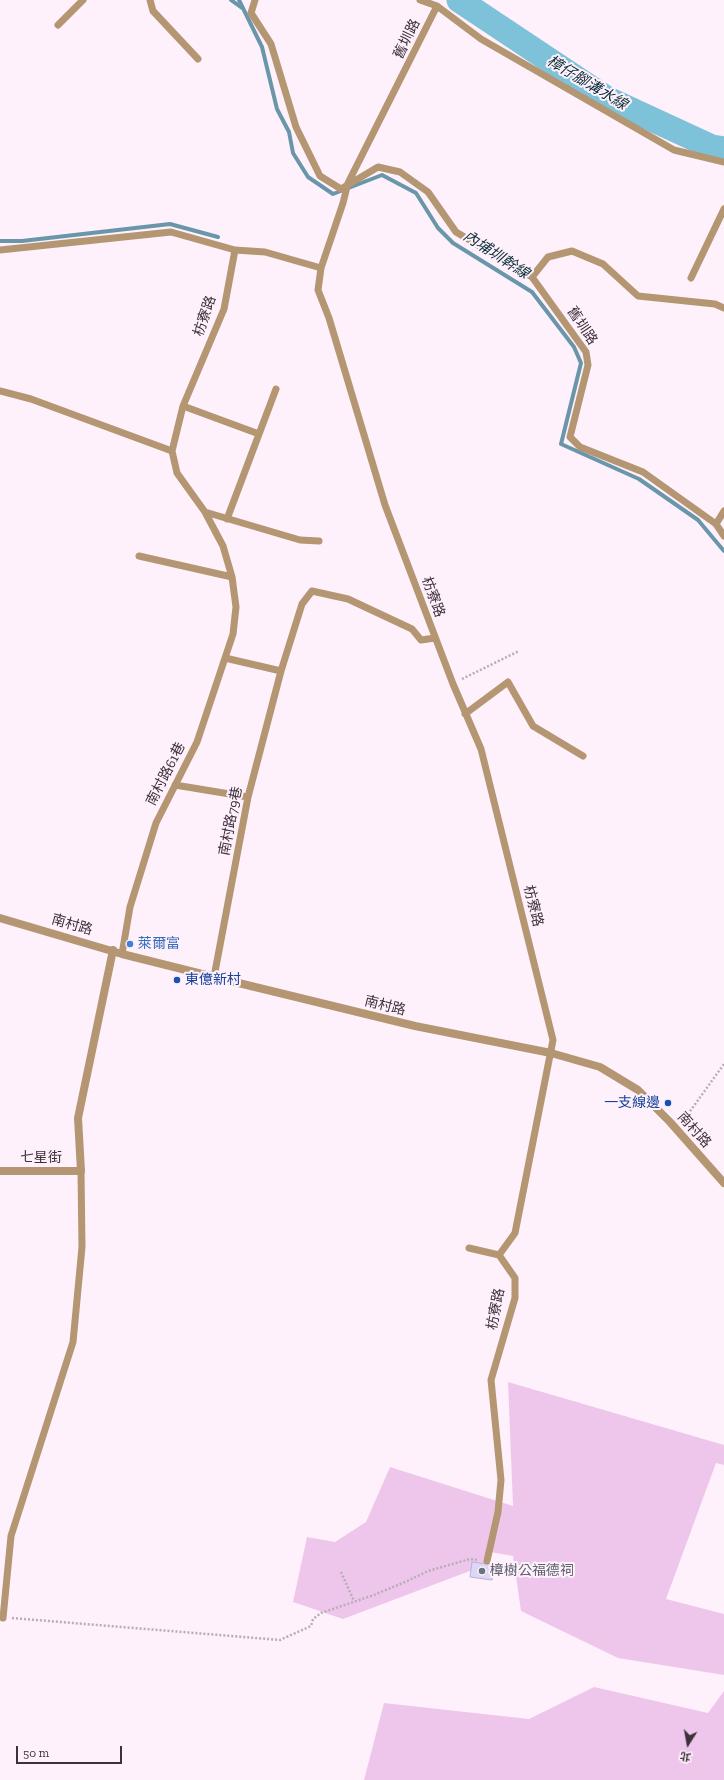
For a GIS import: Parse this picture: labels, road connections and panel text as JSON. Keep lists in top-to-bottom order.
{
  "streets": {
    "street": ["南村路", "七星街"],
    "lane": [
      "舊圳路",
      "枋寮路",
      "南村路61巷",
      "南村路79巷"
    ]
  },
  "crossings": [
    ["舊圳路", "枋寮路"],
    ["枋寮路", "南村路61巷"],
    ["枋寮路", "南村路79巷"],
    ["枋寮路", "南村路"],
    ["南村路61巷", "南村路"],
    ["南村路79巷", "南村路"]
  ],
  "water": ["樟仔腳溝水線", "內埔圳幹線"],
  "places": [
    "萊爾富",
    "東億新村",
    "一支線邊",
    "樟樹公福德祠"
  ],
  "scale_bar": "50 m",
  "north": "bottom"
}
